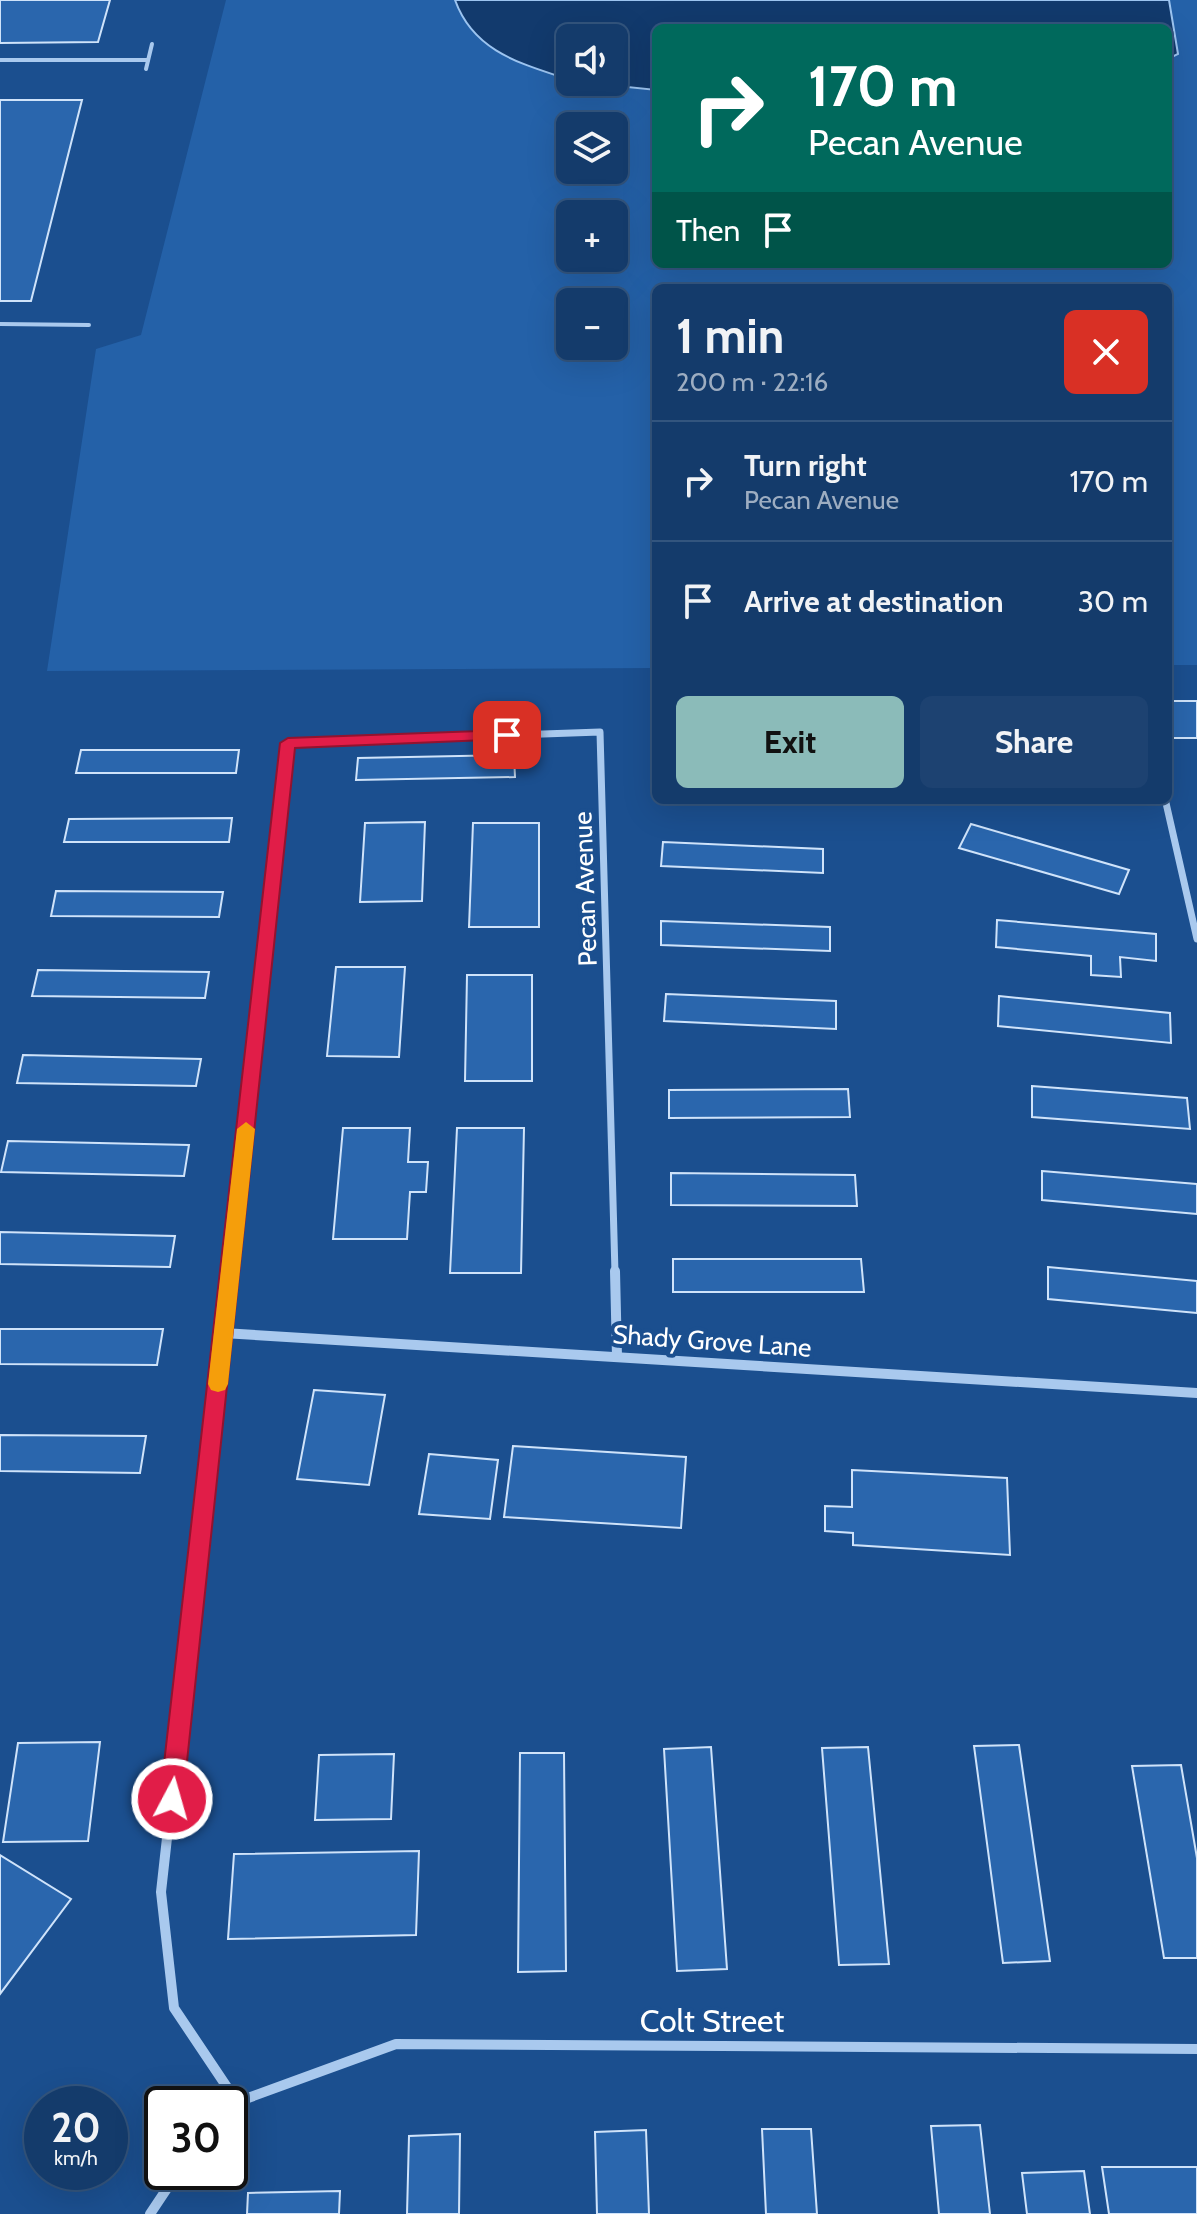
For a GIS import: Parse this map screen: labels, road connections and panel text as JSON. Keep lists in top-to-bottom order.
{
  "streets": {
    "street": ["Pecan Avenue", "Shady Grove Lane", "Colt Street"]
  },
  "crossings": [
    ["Pecan Avenue", "Shady Grove Lane"]
  ],
  "page": {
    "map_buttons": ["+", "−"],
    "turn": ["170 m", "Pecan Avenue"],
    "then": "Then",
    "heading": ["1 min", "200 m · 22:16"],
    "list": [
      {
        "name": "Turn right",
        "note": "Pecan Avenue",
        "value": "170 m"
      },
      {
        "name": "Arrive at destination",
        "value": "30 m"
      }
    ],
    "buttons": ["Exit", "Share"],
    "speed": "20 km/h",
    "limit": "30"
  }
}
